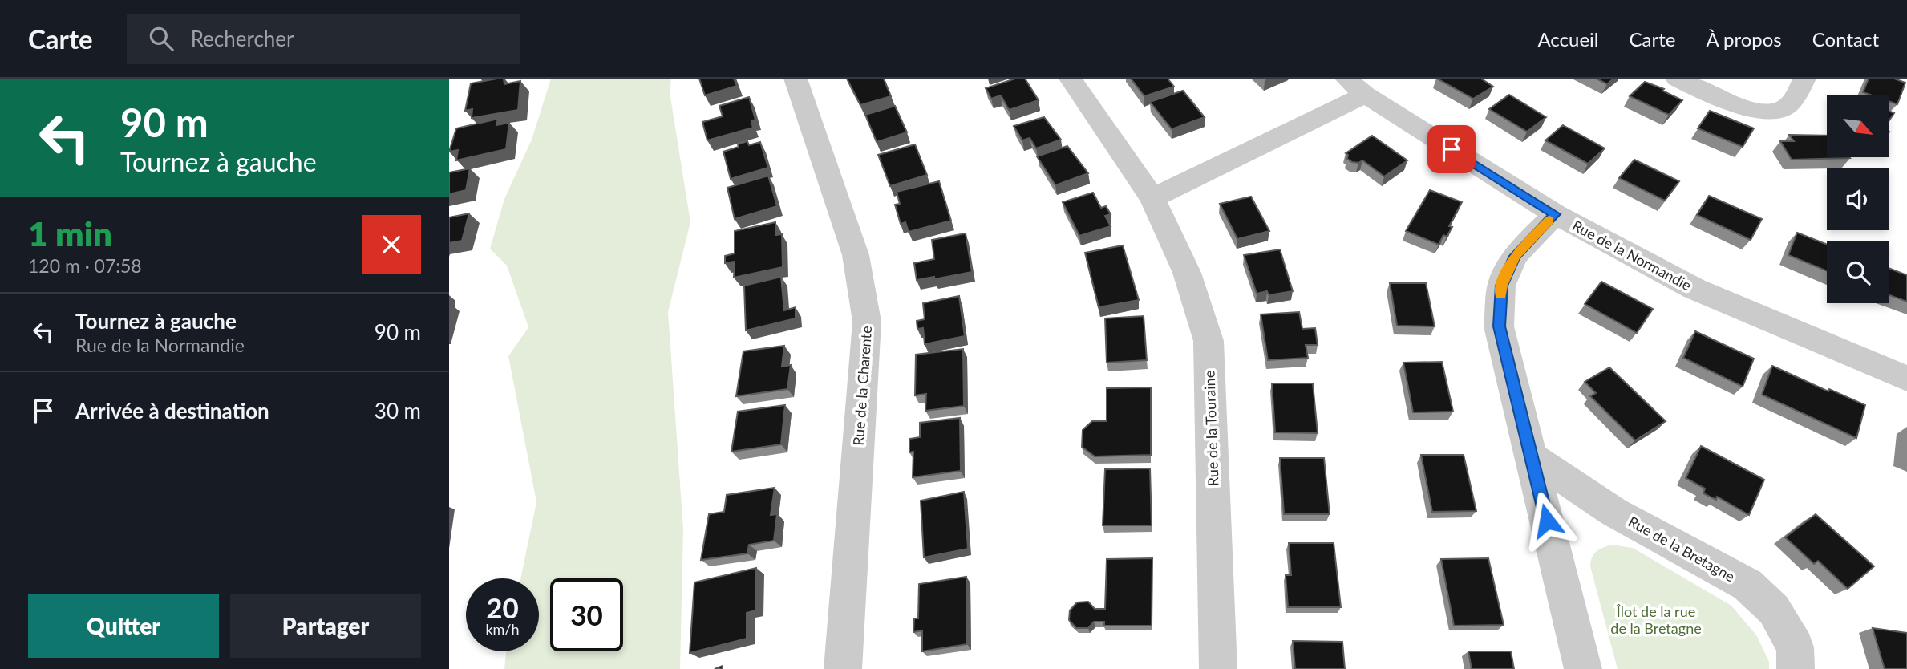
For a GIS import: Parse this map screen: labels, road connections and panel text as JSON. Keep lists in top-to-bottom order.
{
  "streets": {
    "street": [
      "Rue de la Normandie",
      "Rue de la Charente",
      "Rue de la Touraine",
      "Rue de la Bretagne"
    ]
  },
  "parks": ["Îlot de la rue de la Bretagne"],
  "north": "bottom right",
  "page": {
    "header": "Carte",
    "search": "Rechercher",
    "nav": [
      "Accueil",
      "Carte",
      "À propos",
      "Contact"
    ],
    "turn": ["90 m", "Tournez à gauche"],
    "heading": ["1 min", "120 m · 07:58"],
    "list": [
      {
        "name": "Tournez à gauche",
        "note": "Rue de la Normandie",
        "value": "90 m"
      },
      {
        "name": "Arrivée à destination",
        "value": "30 m"
      }
    ],
    "speed": "20 km/h",
    "limit": "30",
    "buttons": ["Quitter", "Partager"]
  }
}
